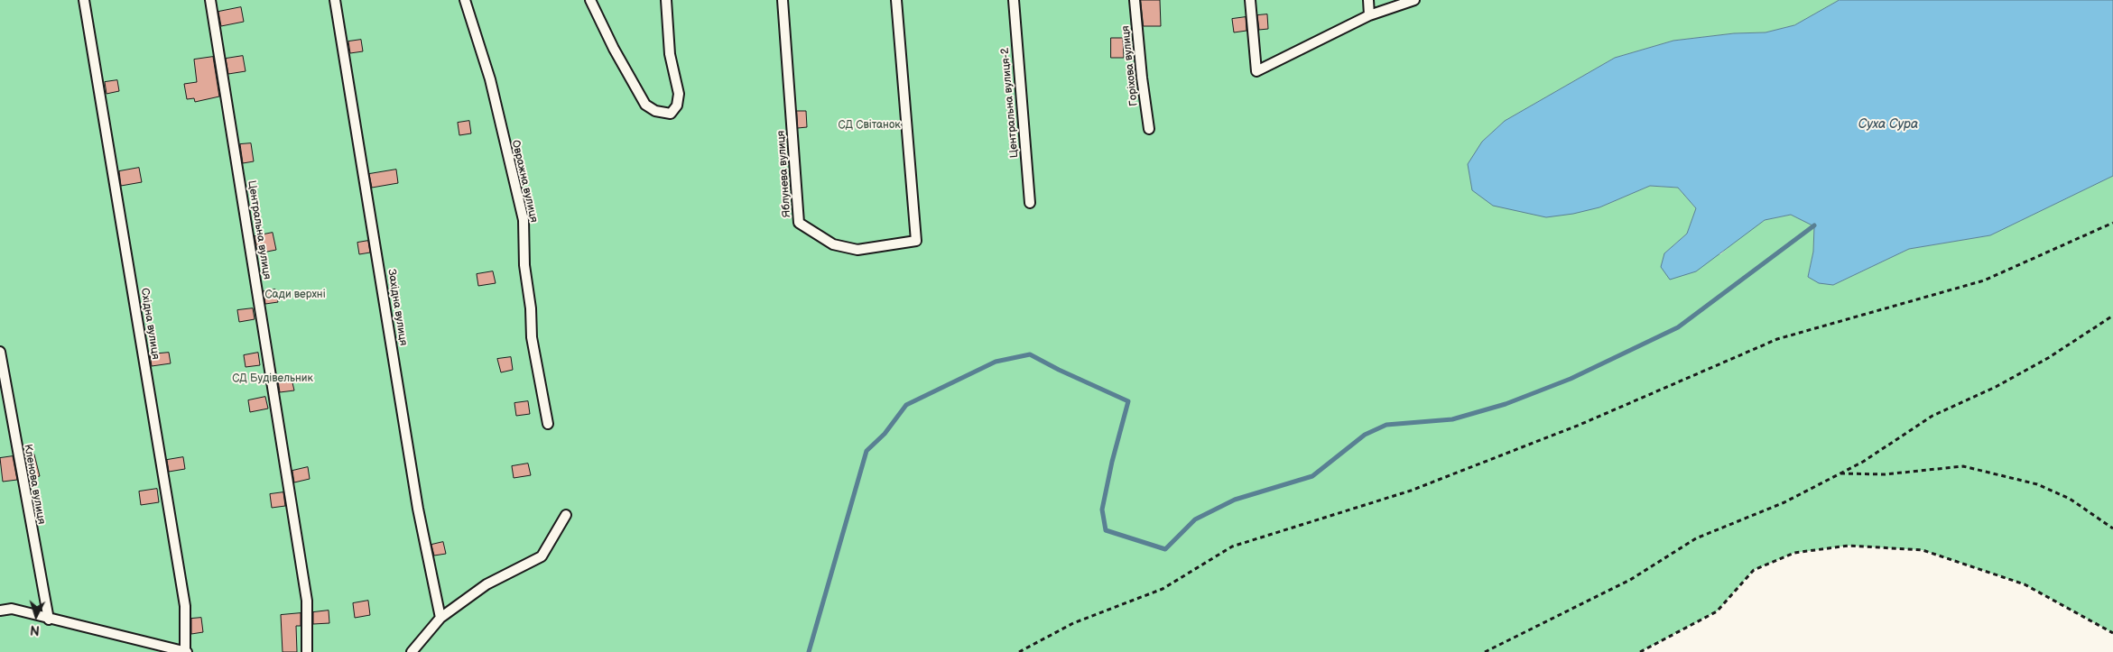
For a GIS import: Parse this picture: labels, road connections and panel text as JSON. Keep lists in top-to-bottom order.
{
  "streets": {
    "lane": [
      "Горіхова вулиця",
      "Центральна вулиця-2",
      "Яблунева вулиця",
      "Овражна вулиця",
      "Центральна вулиця",
      "Західна вулиця",
      "Східна вулиця",
      "Кленова вулиця"
    ]
  },
  "water": ["Суха Сура"],
  "parks": ["СД Світанок", "Сади верхні", "СД Будівельник"],
  "north": "bottom"
}
